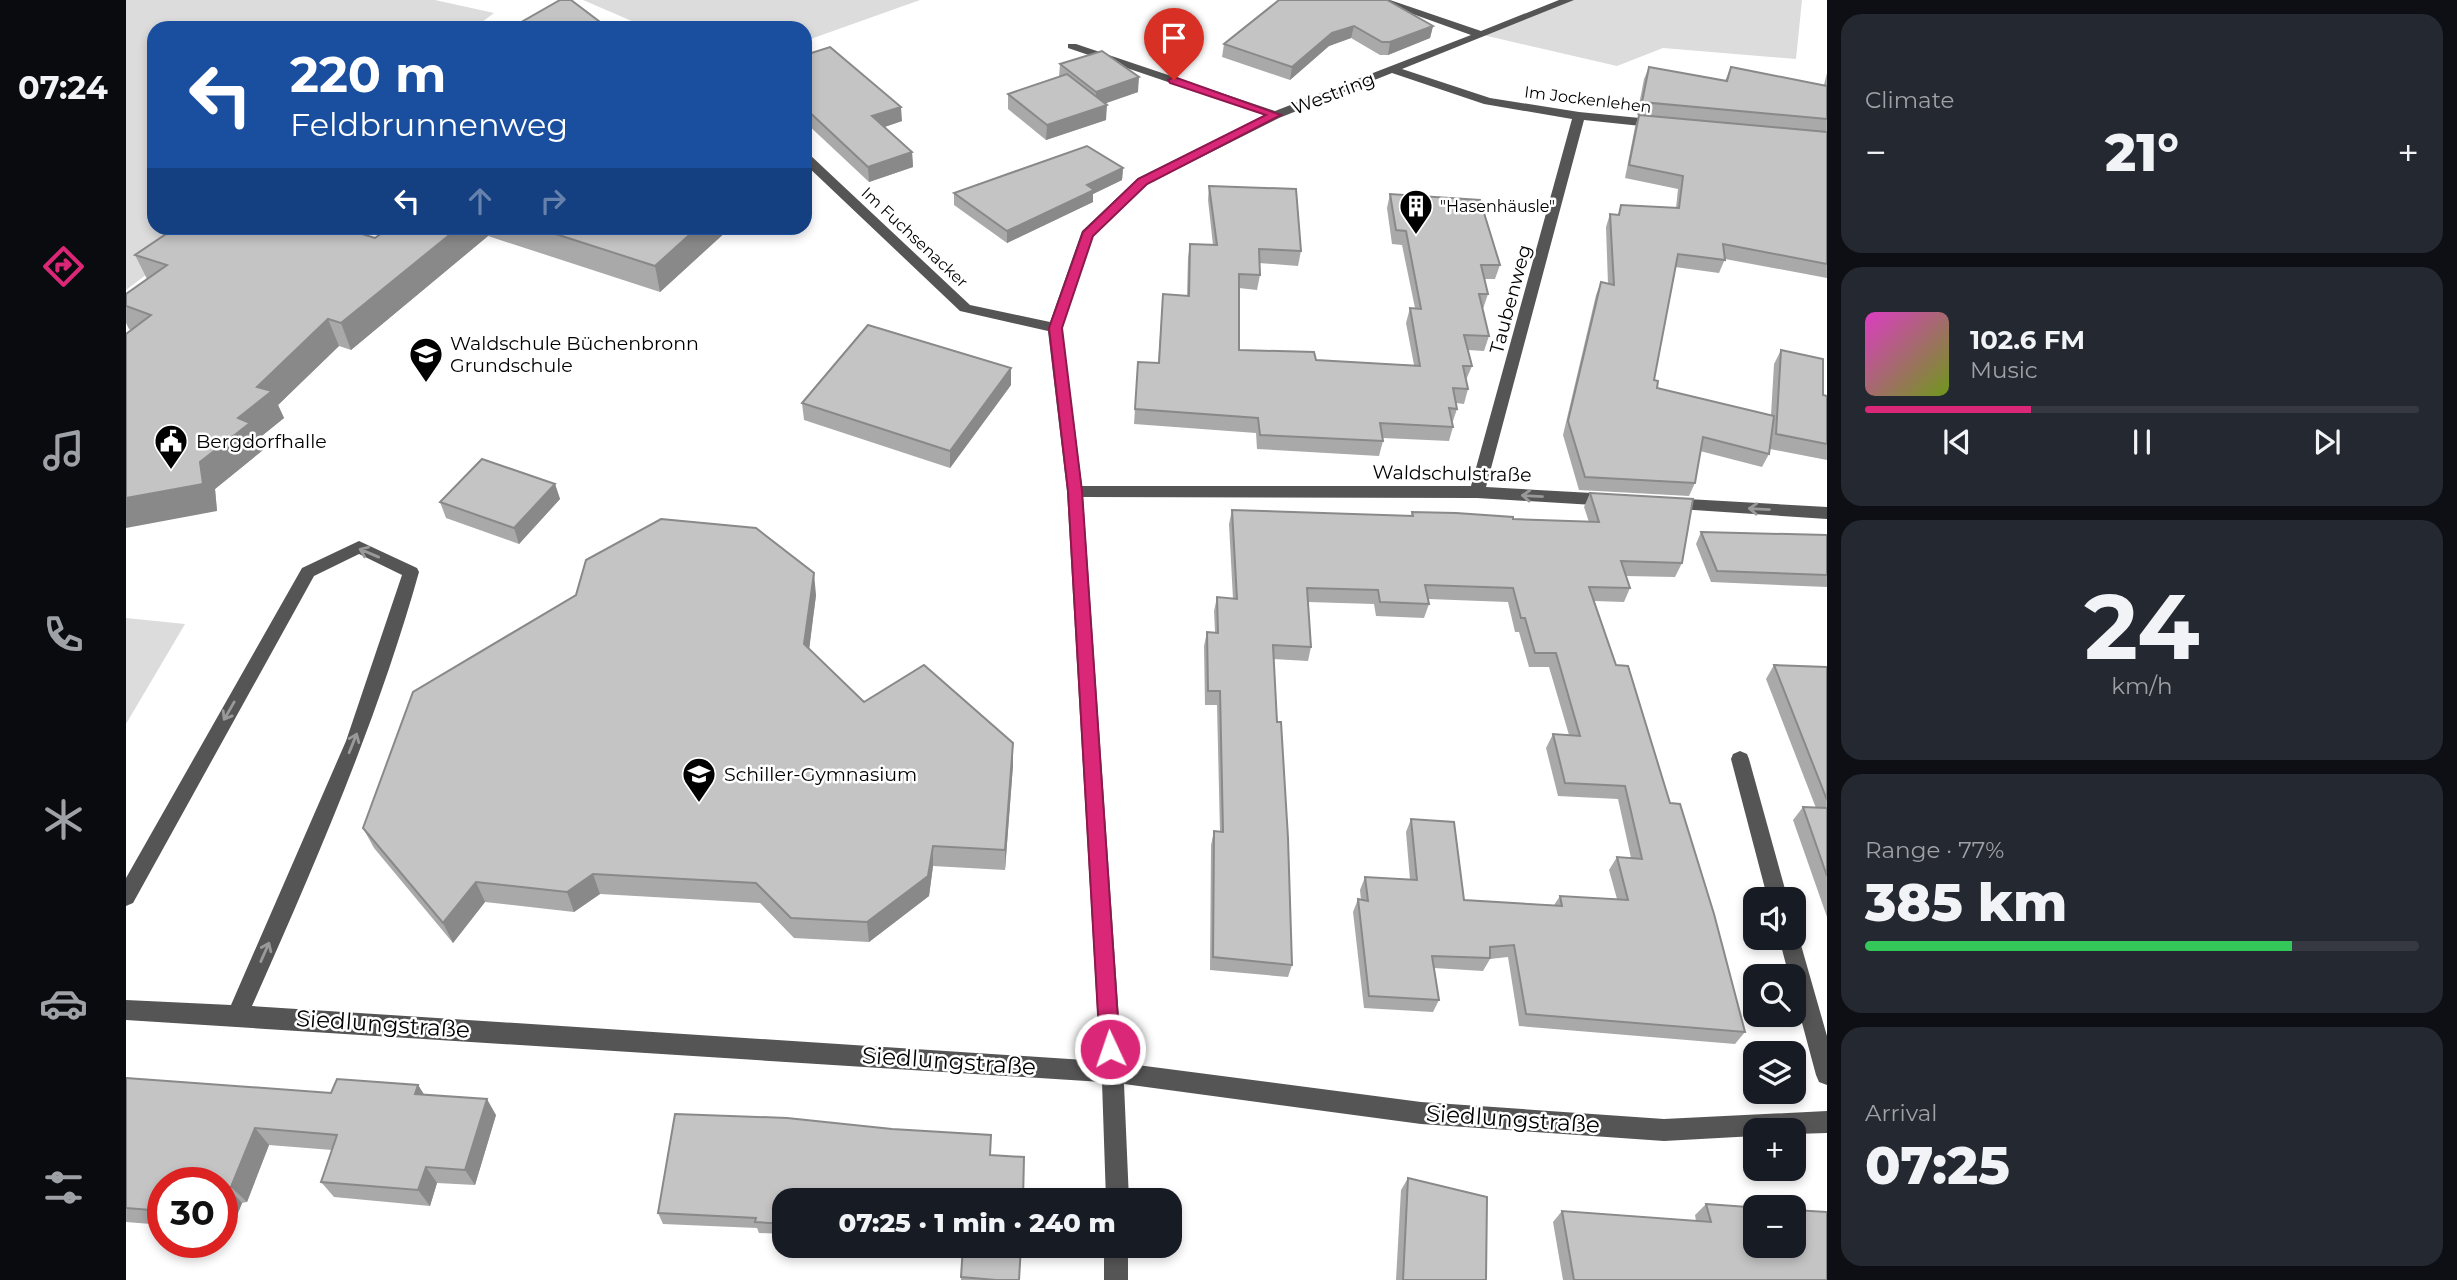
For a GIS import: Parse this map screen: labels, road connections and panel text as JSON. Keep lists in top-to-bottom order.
{
  "streets": {
    "street": [
      "Westring",
      "Im Jockenlehen",
      "Im Fuchsenacker",
      "Taubenweg",
      "Waldschulstraße",
      "Siedlungstraße"
    ]
  },
  "crossings": [
    ["Westring", "Im Jockenlehen"],
    ["Westring", "Im Fuchsenacker"],
    ["Westring", "Waldschulstraße"],
    ["Westring", "Siedlungstraße"],
    ["Im Jockenlehen", "Taubenweg"],
    ["Taubenweg", "Waldschulstraße"]
  ],
  "places": {
    "building": ["\"Hasenhäusle\""],
    "school or university": ["Waldschule Büchenbronn Grundschule", "Schiller-Gymnasium"],
    "public building": ["Bergdorfhalle"]
  },
  "page": {
    "tabs": "07:24",
    "tile": [
      "Climate",
      ["24", "km/h"],
      ["Range · 77%", "385 km"],
      ["Arrival", "07:25"]
    ],
    "turn": ["220 m", "Feldbrunnenweg"],
    "heat": ["−", "21°", "+"],
    "song": ["102.6 FM", "Music"],
    "map_buttons": ["+", "−"],
    "limit": "30",
    "trip": "07:25 · 1 min · 240 m"
  }
}
